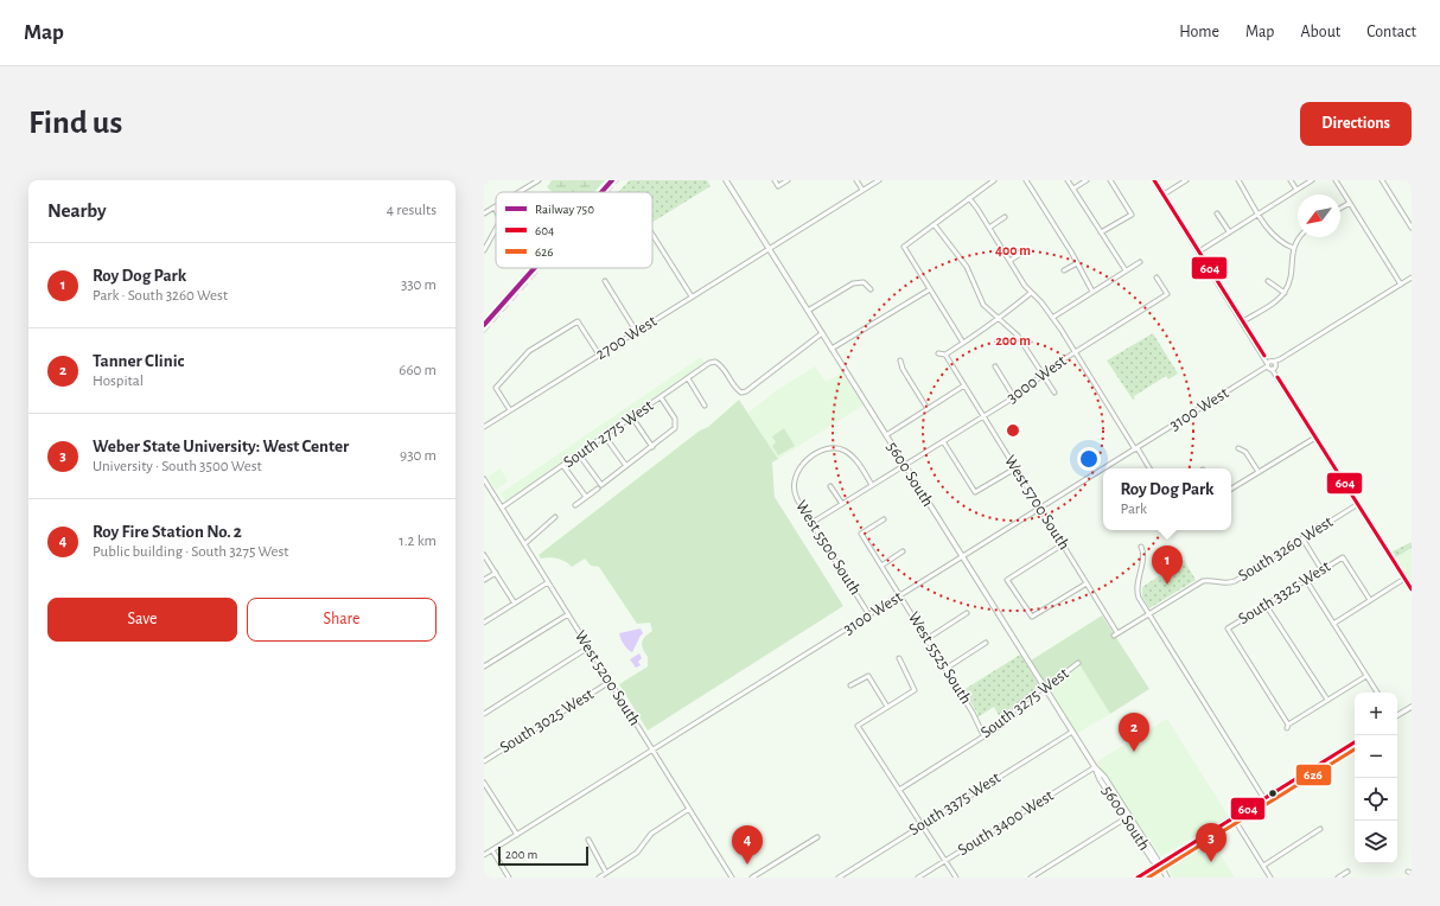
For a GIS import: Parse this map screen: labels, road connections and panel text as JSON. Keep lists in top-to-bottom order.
{
  "streets": {
    "main road": ["5600 South"],
    "street": [
      "2700 West",
      "3000 West",
      "3100 West",
      "South 2775 West",
      "West 5700 South",
      "West 5500 South",
      "South 3260 West",
      "South 3325 West",
      "West 5525 South",
      "West 5200 South",
      "South 3275 West",
      "South 3025 West",
      "South 3375 West",
      "South 3400 West"
    ]
  },
  "crossings": [
    ["2700 West", "5600 South"],
    ["3000 West", "5600 South"],
    ["3000 West", "West 5700 South"],
    ["3000 West", "West 5500 South"],
    ["3100 West", "5600 South"],
    ["3100 West", "West 5700 South"],
    ["3100 West", "West 5500 South"],
    ["3100 West", "West 5525 South"],
    ["3100 West", "West 5200 South"],
    ["South 2775 West", "5600 South"],
    ["South 2775 West", "West 5200 South"],
    ["5600 South", "South 3275 West"],
    ["5600 South", "South 3375 West"],
    ["5600 South", "South 3400 West"],
    ["West 5700 South", "South 3260 West"],
    ["West 5525 South", "South 3275 West"],
    ["West 5200 South", "South 3025 West"]
  ],
  "lines": ["rail line 750", "transit line 604", "transit line 626"],
  "legend": ["Railway 750", "604", "626"],
  "scale_bar": "200 m",
  "north": "bottom left",
  "page": {
    "header": "Map",
    "nav": [
      "Home",
      "Map",
      "About",
      "Contact"
    ],
    "buttons": [
      "Directions",
      ["Save", "Share"]
    ],
    "title": "Find us",
    "heading": ["Nearby", "4 results"],
    "list": [
      {
        "mark": "1",
        "name": "Roy Dog Park",
        "note": "Park · South 3260 West",
        "value": "330 m"
      },
      {
        "mark": "2",
        "name": "Tanner Clinic",
        "note": "Hospital",
        "value": "660 m"
      },
      {
        "mark": "3",
        "name": "Weber State University: West Center",
        "note": "University · South 3500 West",
        "value": "930 m"
      },
      {
        "mark": "4",
        "name": "Roy Fire Station No. 2",
        "note": "Public building · South 3275 West",
        "value": "1.2 km"
      }
    ],
    "popup": ["Roy Dog Park", "Park"],
    "pins": [
      "1",
      "2",
      "3",
      "4"
    ],
    "map_buttons": ["+", "−"],
    "scale": "200 m"
  },
  "rings": ["400 m", "200 m"]
}
